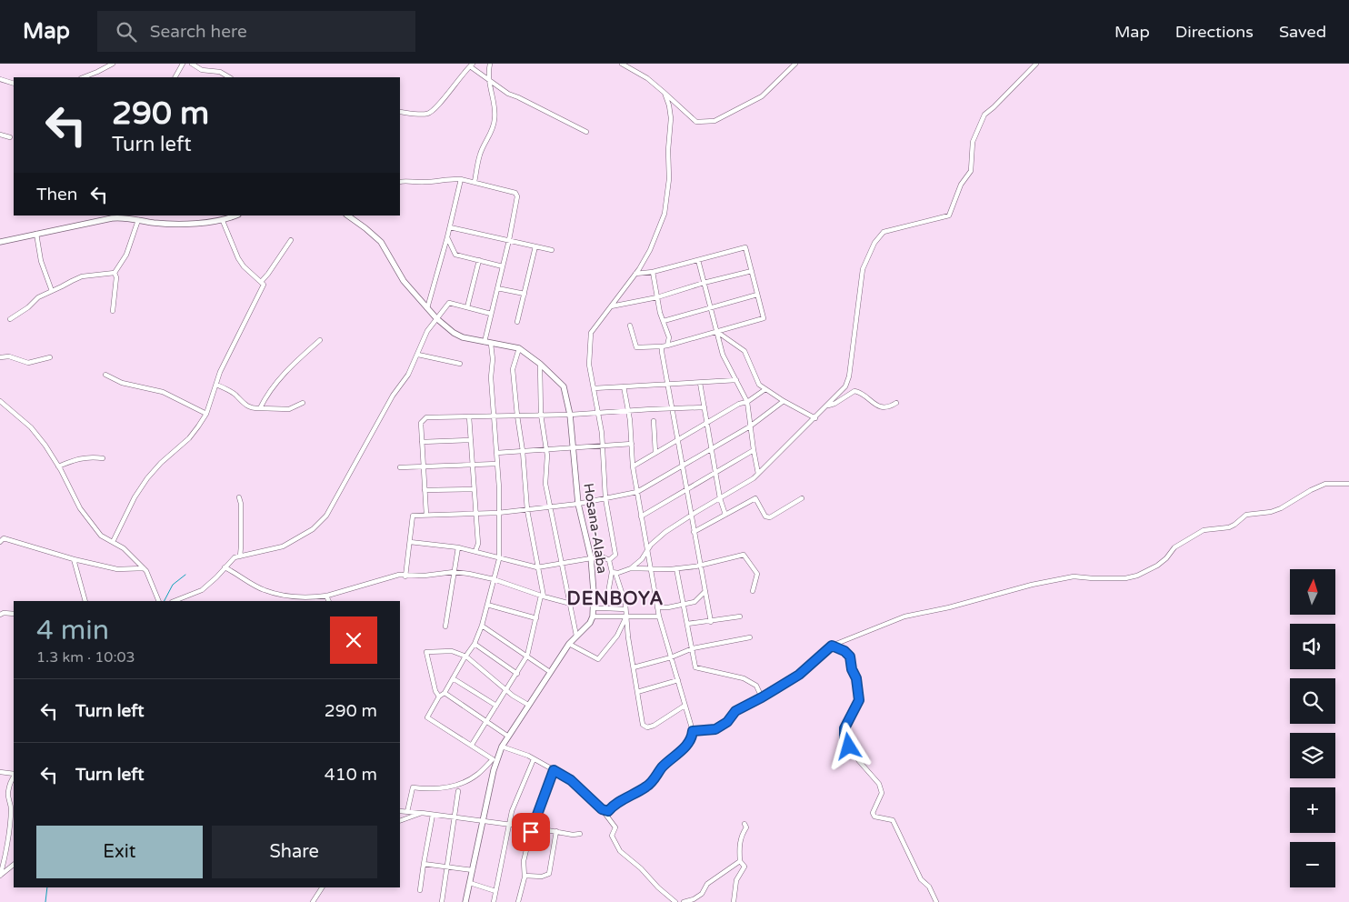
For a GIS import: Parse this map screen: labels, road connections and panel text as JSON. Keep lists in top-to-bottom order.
{
  "streets": {
    "main road": ["Hosana-Alaba"]
  },
  "districts": ["DENBOYA"],
  "north": "top",
  "page": {
    "header": "Map",
    "search": "Search here",
    "nav": ["Map", "Directions", "Saved"],
    "turn": ["290 m", "Turn left"],
    "then": "Then",
    "map_buttons": ["+", "−"],
    "heading": ["4 min", "1.3 km · 10:03"],
    "list": [
      {
        "name": "Turn left",
        "value": "290 m"
      },
      {
        "name": "Turn left",
        "value": "410 m"
      }
    ],
    "buttons": ["Exit", "Share"]
  }
}
